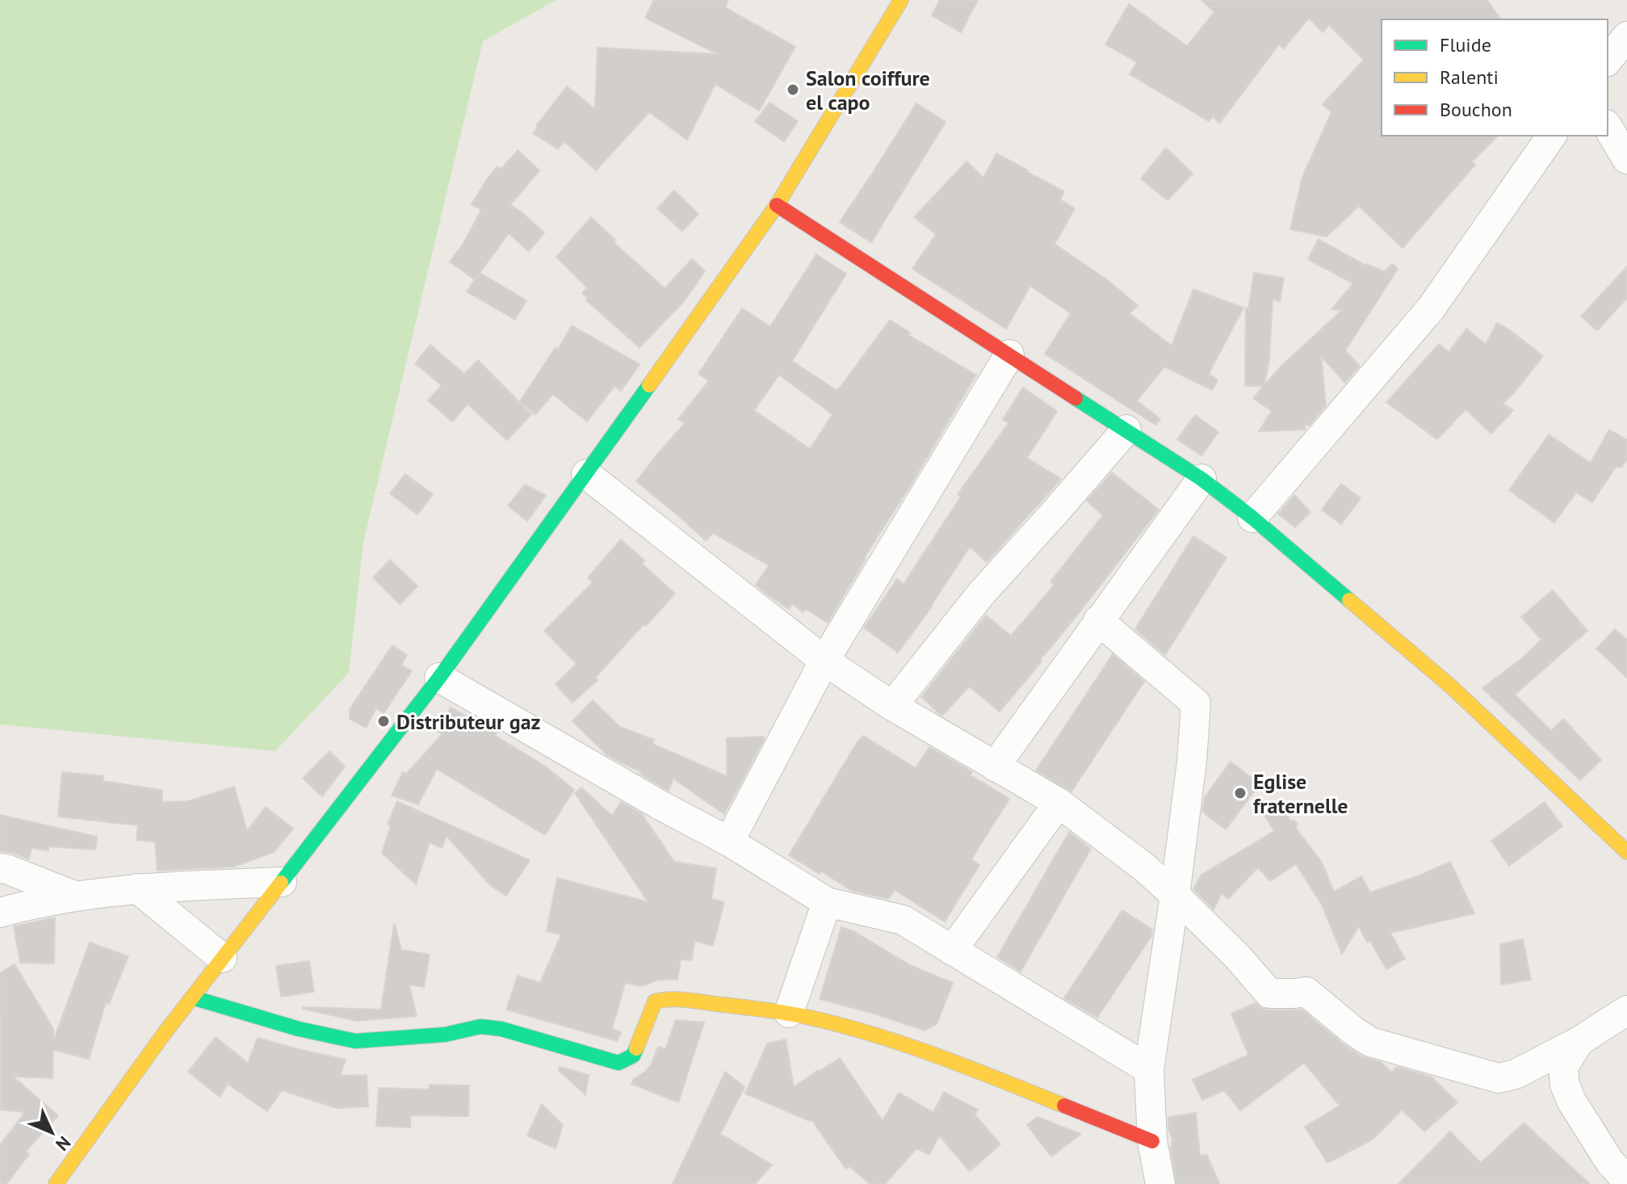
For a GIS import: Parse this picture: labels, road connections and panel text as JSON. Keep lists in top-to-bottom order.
{
  "places": ["Salon coiffure el capo", "Distributeur gaz", "Eglise fraternelle"],
  "legend": ["Fluide", "Ralenti", "Bouchon"],
  "north": "bottom right"
}
